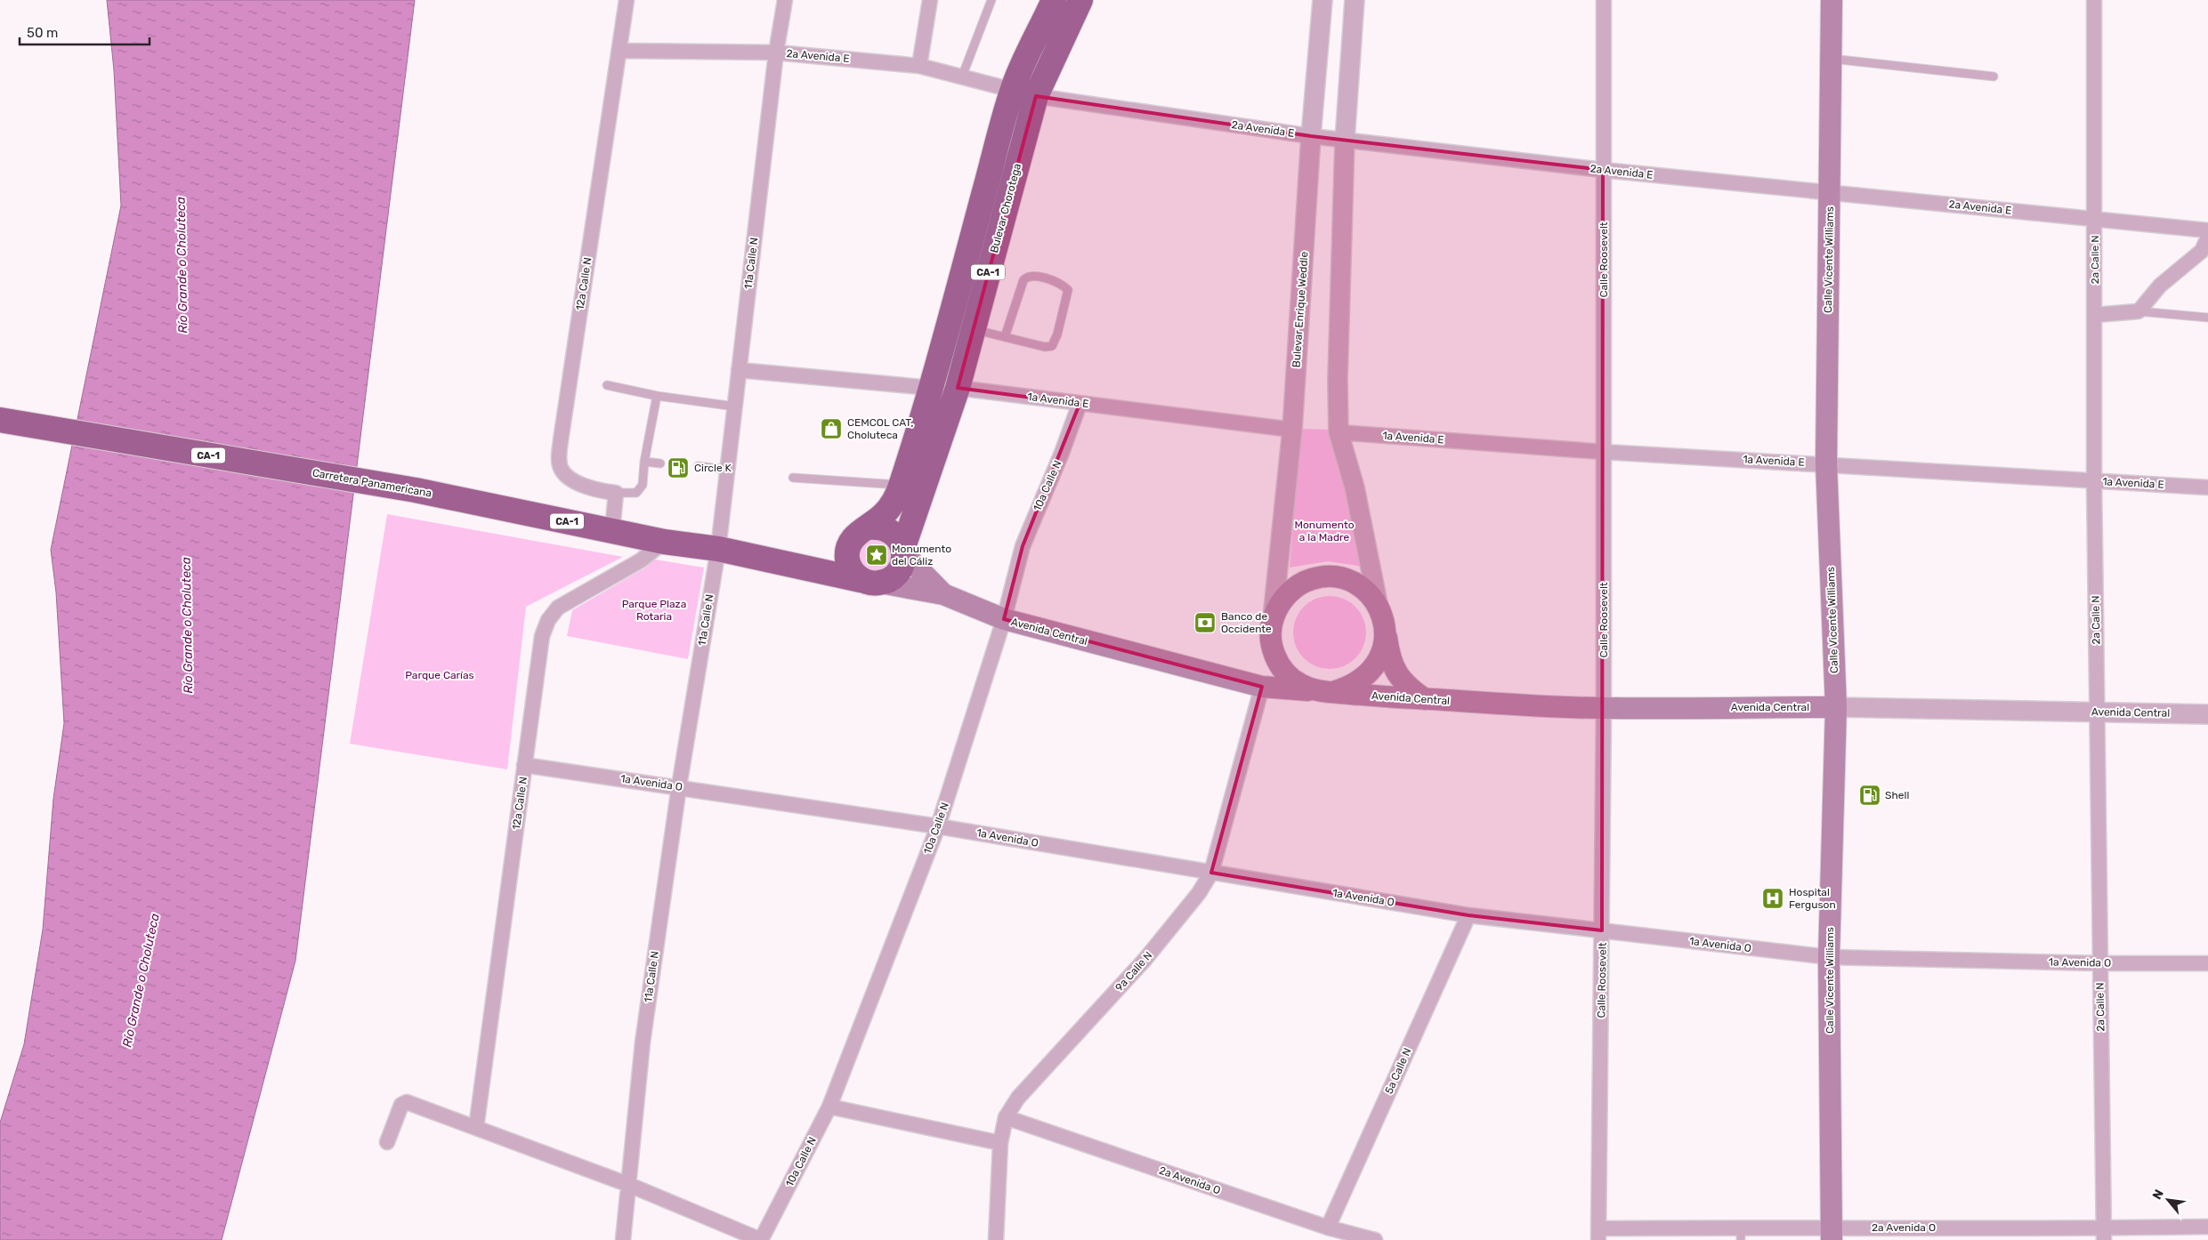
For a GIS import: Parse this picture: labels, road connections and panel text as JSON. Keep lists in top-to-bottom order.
{
  "streets": {
    "highway": ["Bulevar Chorotega", "CA-1", "Carretera Panamericana"],
    "main road": ["Calle Vicente Williams", "Bulevar Enrique Weddle", "Avenida Central"],
    "street": [
      "2a Avenida E",
      "Calle Roosevelt",
      "2a Calle N",
      "11a Calle N",
      "12a Calle N",
      "1a Avenida E",
      "10a Calle N",
      "1a Avenida O",
      "9a Calle N",
      "5a Calle N",
      "2a Avenida O"
    ]
  },
  "crossings": [
    ["2a Avenida E", "Bulevar Chorotega"],
    ["2a Avenida E", "Calle Roosevelt"],
    ["2a Avenida E", "Calle Vicente Williams"],
    ["2a Avenida E", "2a Calle N"],
    ["2a Avenida E", "11a Calle N"],
    ["2a Avenida E", "CA-1"],
    ["2a Avenida E", "12a Calle N"],
    ["2a Avenida E", "Bulevar Enrique Weddle"],
    ["Bulevar Chorotega", "CA-1"],
    ["Bulevar Chorotega", "1a Avenida E"],
    ["Bulevar Chorotega", "Carretera Panamericana"],
    ["Bulevar Chorotega", "Avenida Central"],
    ["Calle Roosevelt", "1a Avenida E"],
    ["Calle Roosevelt", "Avenida Central"],
    ["Calle Roosevelt", "1a Avenida O"],
    ["Calle Roosevelt", "2a Avenida O"],
    ["Calle Vicente Williams", "1a Avenida E"],
    ["Calle Vicente Williams", "Avenida Central"],
    ["Calle Vicente Williams", "1a Avenida O"],
    ["Calle Vicente Williams", "2a Avenida O"],
    ["2a Calle N", "1a Avenida E"],
    ["2a Calle N", "Avenida Central"],
    ["2a Calle N", "1a Avenida O"],
    ["2a Calle N", "2a Avenida O"],
    ["11a Calle N", "Carretera Panamericana"],
    ["11a Calle N", "1a Avenida O"],
    ["CA-1", "Carretera Panamericana"],
    ["CA-1", "Avenida Central"],
    ["12a Calle N", "Carretera Panamericana"],
    ["12a Calle N", "1a Avenida O"],
    ["Bulevar Enrique Weddle", "1a Avenida E"],
    ["Bulevar Enrique Weddle", "Avenida Central"],
    ["Bulevar Enrique Weddle", "9a Calle N"],
    ["1a Avenida E", "10a Calle N"],
    ["Carretera Panamericana", "Avenida Central"],
    ["10a Calle N", "Avenida Central"],
    ["10a Calle N", "1a Avenida O"],
    ["Avenida Central", "9a Calle N"],
    ["1a Avenida O", "9a Calle N"],
    ["1a Avenida O", "5a Calle N"],
    ["9a Calle N", "2a Avenida O"],
    ["5a Calle N", "2a Avenida O"]
  ],
  "water": ["Río Grande o Choluteca"],
  "parks": ["Monumento a la Madre", "Parque Plaza Rotaria", "Parque Carías"],
  "places": {
    "shop": ["CEMCOL CAT, Choluteca"],
    "fuel station": ["Circle K", "Shell"],
    "place": ["Monumento del Cáliz"],
    "bank": ["Banco de Occidente"],
    "hospital": ["Hospital Ferguson"]
  },
  "scale_bar": "50 m",
  "north": "top left"
}
